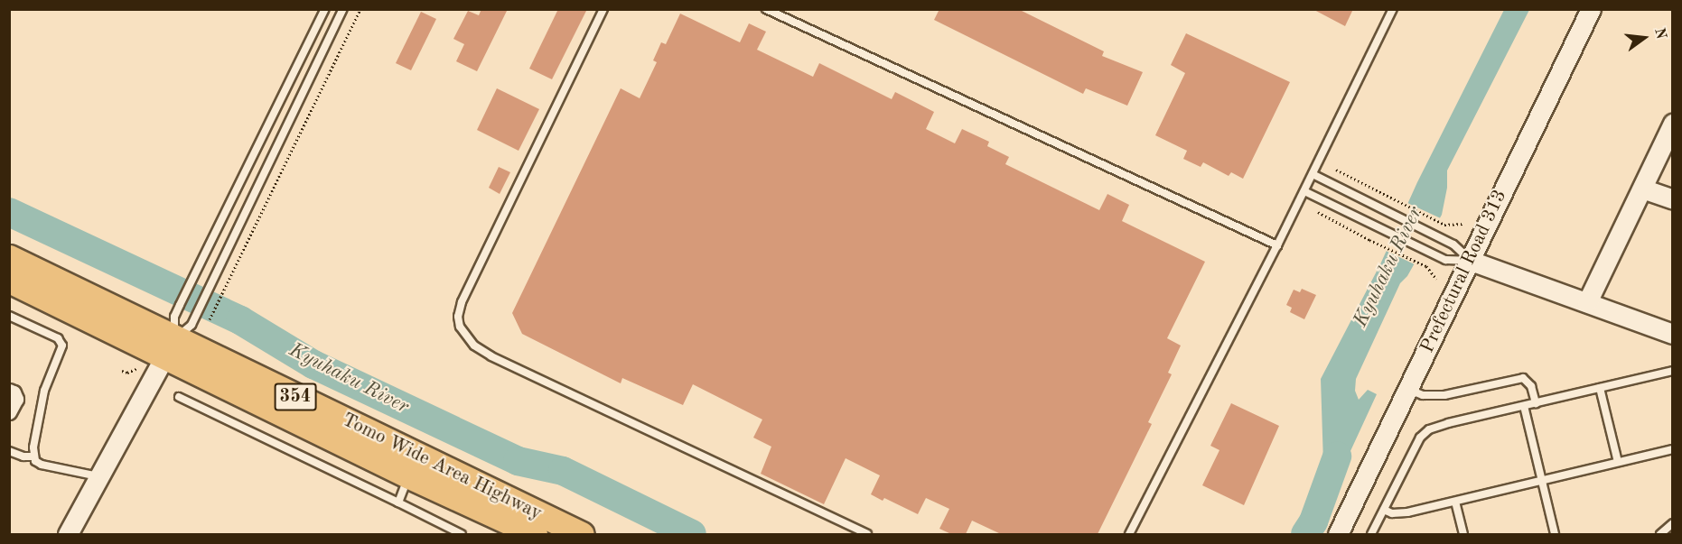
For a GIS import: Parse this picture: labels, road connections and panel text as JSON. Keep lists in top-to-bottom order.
{
  "streets": {
    "highway": ["354", "Tomo Wide Area Highway"],
    "street": ["Prefectural Road 313"]
  },
  "water": ["Kyuhaku River"],
  "north": "right"
}
